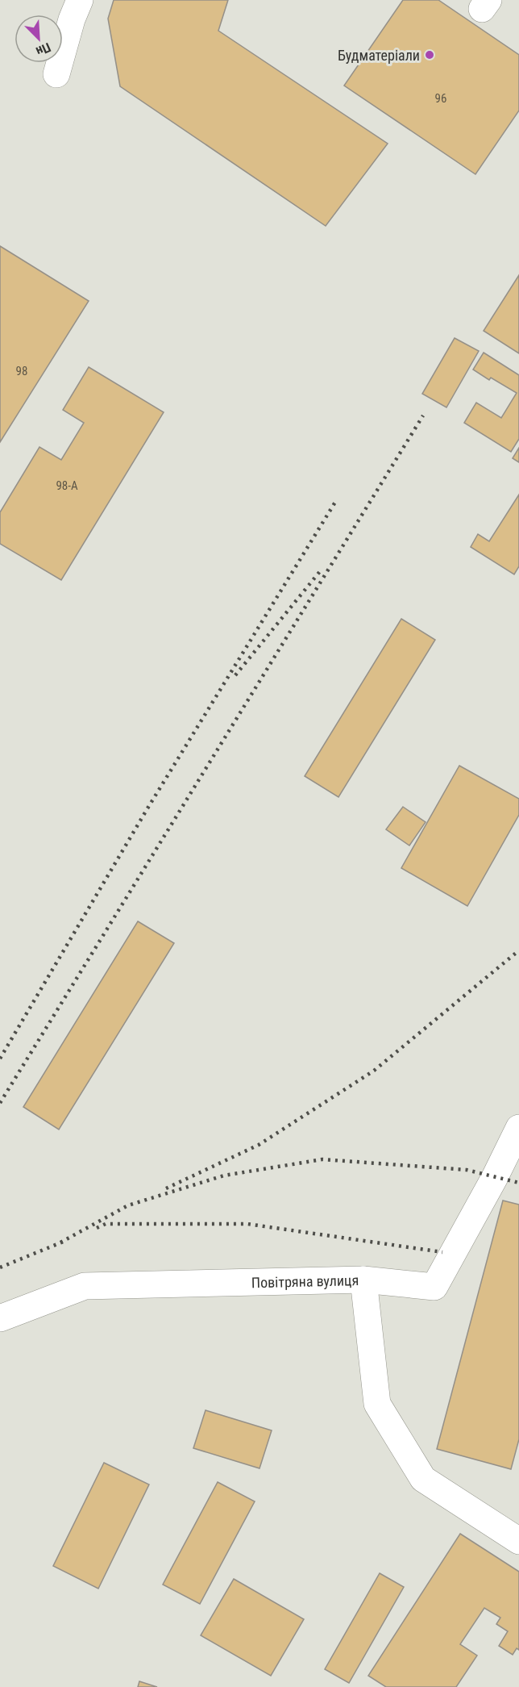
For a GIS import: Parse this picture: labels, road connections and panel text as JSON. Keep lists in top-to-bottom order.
{
  "streets": {
    "lane": ["Повітряна вулиця"]
  },
  "places": ["Будматеріали"],
  "house_numbers": ["96", "98", "98-А"],
  "north": "bottom right"
}
